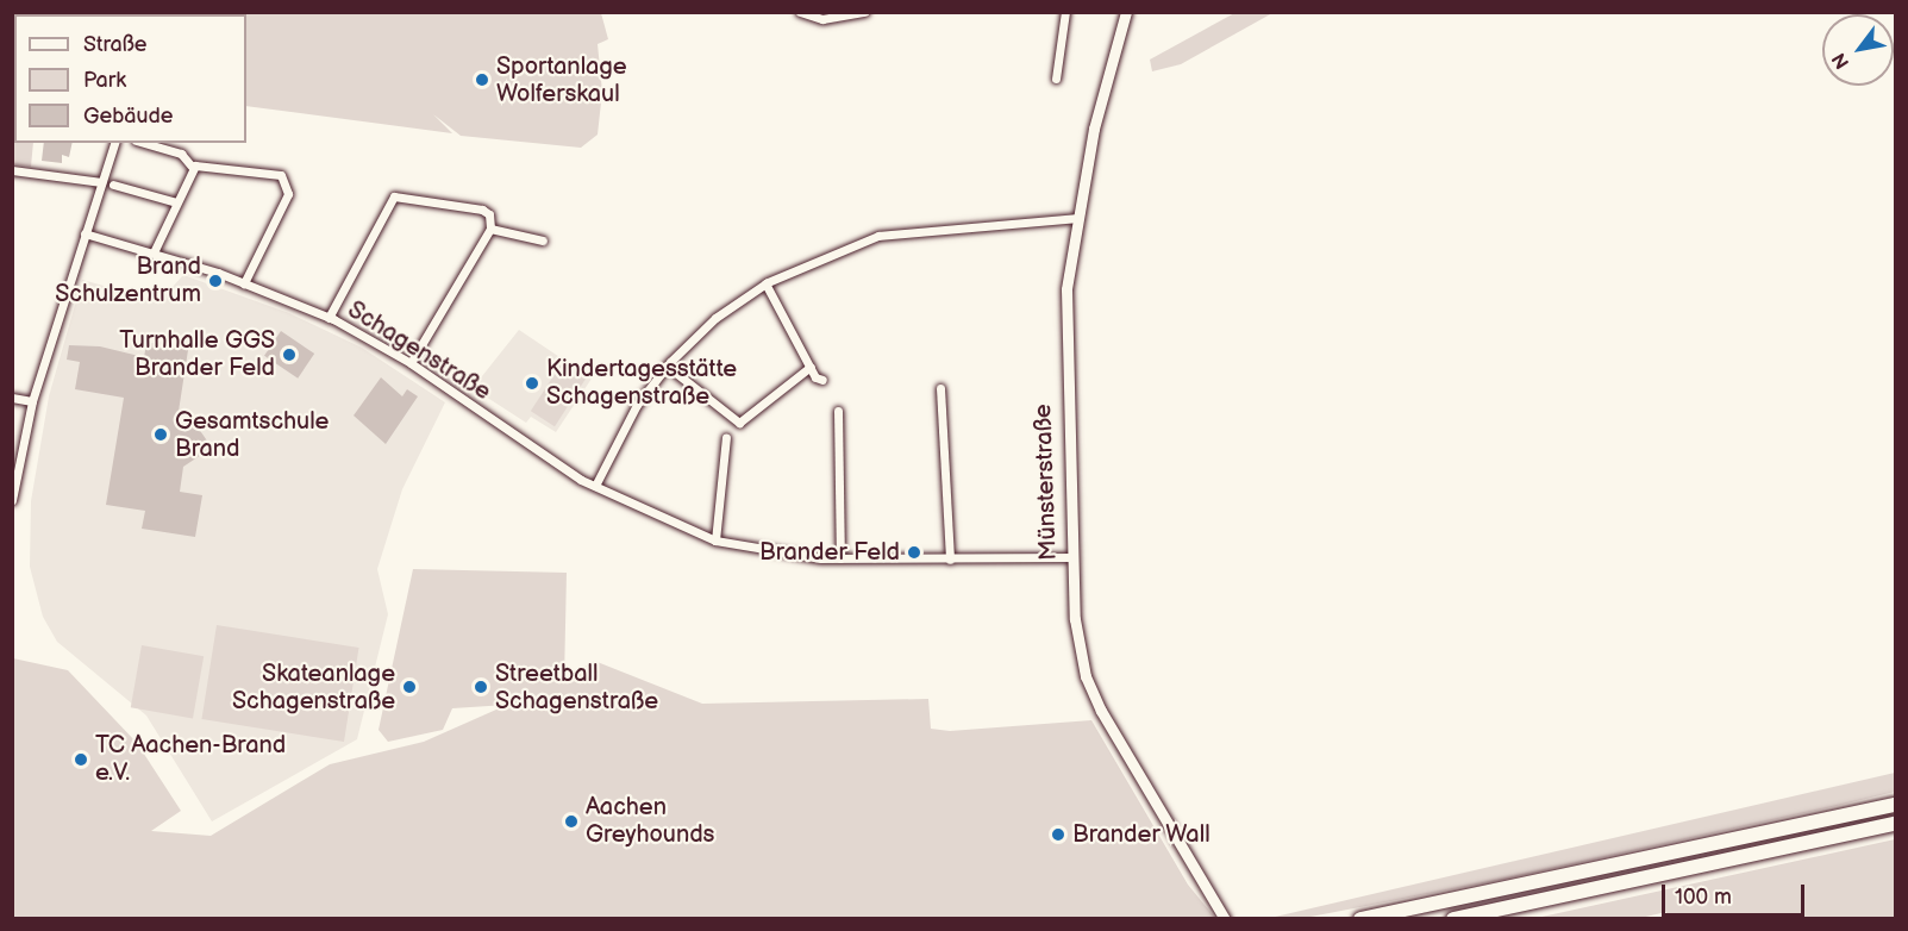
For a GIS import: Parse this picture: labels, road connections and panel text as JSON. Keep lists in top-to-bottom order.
{
  "streets": {
    "street": ["Schagenstraße", "Münsterstraße"]
  },
  "crossings": [
    ["Schagenstraße", "Münsterstraße"]
  ],
  "places": [
    "Sportanlage Wolferskaul",
    "Brand Schulzentrum",
    "Turnhalle GGS Brander Feld",
    "Kindertagesstätte Schagenstraße",
    "Gesamtschule Brand",
    "Brander Feld",
    "Skateanlage Schagenstraße",
    "Streetball Schagenstraße",
    "TC Aachen-Brand e.V.",
    "Aachen Greyhounds",
    "Brander Wall"
  ],
  "legend": ["Straße", "Park", "Gebäude"],
  "scale_bar": "100 m",
  "north": "bottom left"
}
